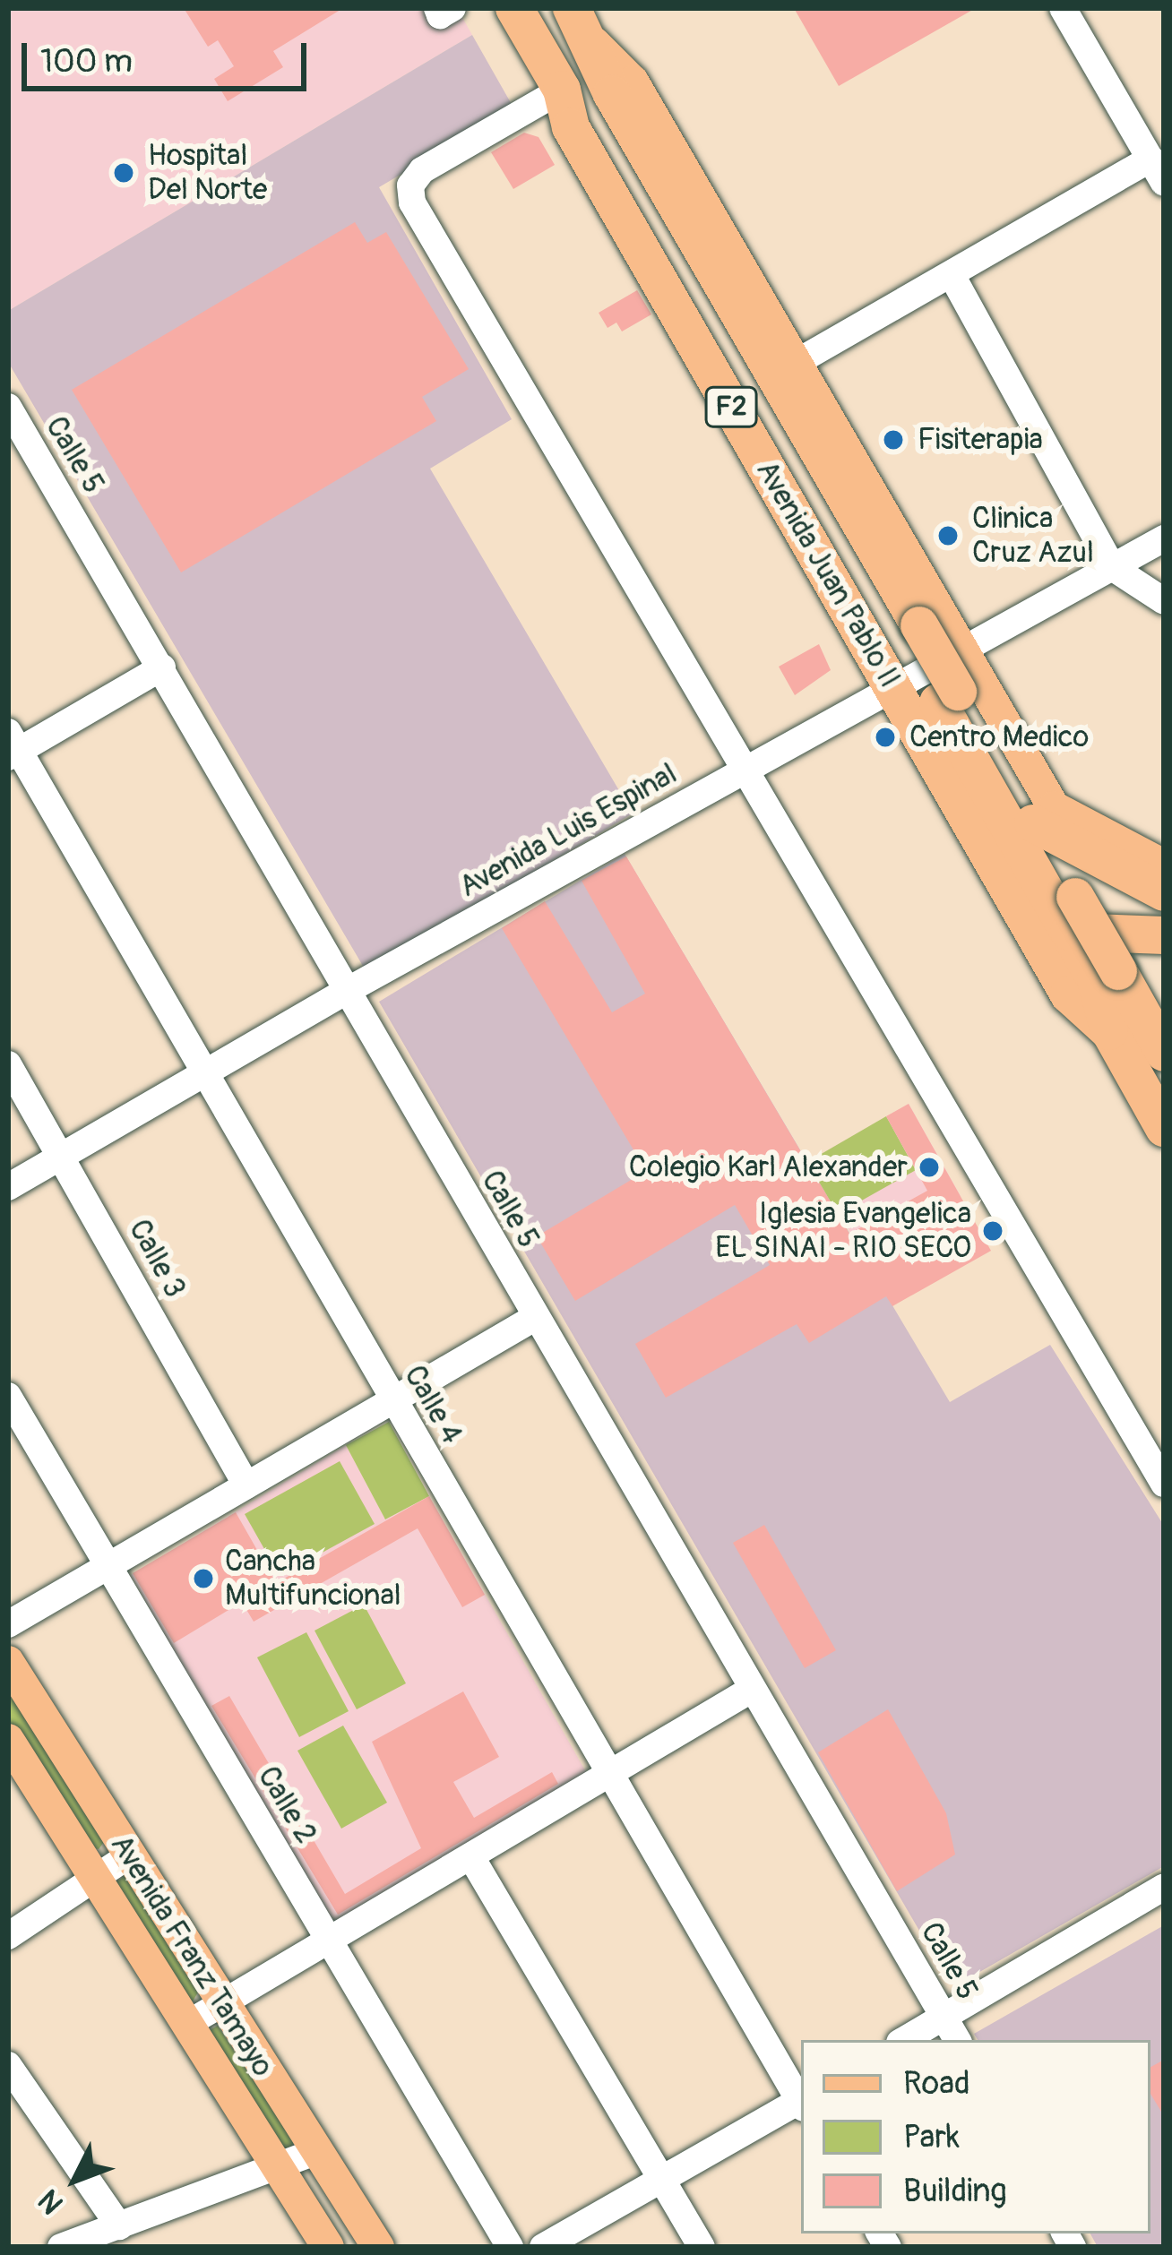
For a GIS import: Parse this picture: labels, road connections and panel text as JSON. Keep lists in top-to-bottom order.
{
  "streets": {
    "highway": ["F2", "Avenida Juan Pablo II"],
    "main road": ["Avenida Franz Tamayo"],
    "street": [
      "Calle 5",
      "Avenida Luis Espinal",
      "Calle 3",
      "Calle 4",
      "Calle 2"
    ]
  },
  "crossings": [
    ["F2", "Avenida Juan Pablo II"],
    ["Calle 5", "Avenida Luis Espinal"],
    ["Avenida Juan Pablo II", "Avenida Luis Espinal"],
    ["Avenida Luis Espinal", "Calle 3"],
    ["Avenida Luis Espinal", "Calle 4"]
  ],
  "places": [
    "Hospital Del Norte",
    "Fisiterapia",
    "Clinica Cruz Azul",
    "Centro Medico",
    "Colegio Karl Alexander",
    "Iglesia Evangelica EL SINAI - RIO SECO",
    "Cancha Multifuncional"
  ],
  "legend": ["Road", "Park", "Building"],
  "scale_bar": "100 m",
  "north": "bottom left"
}
